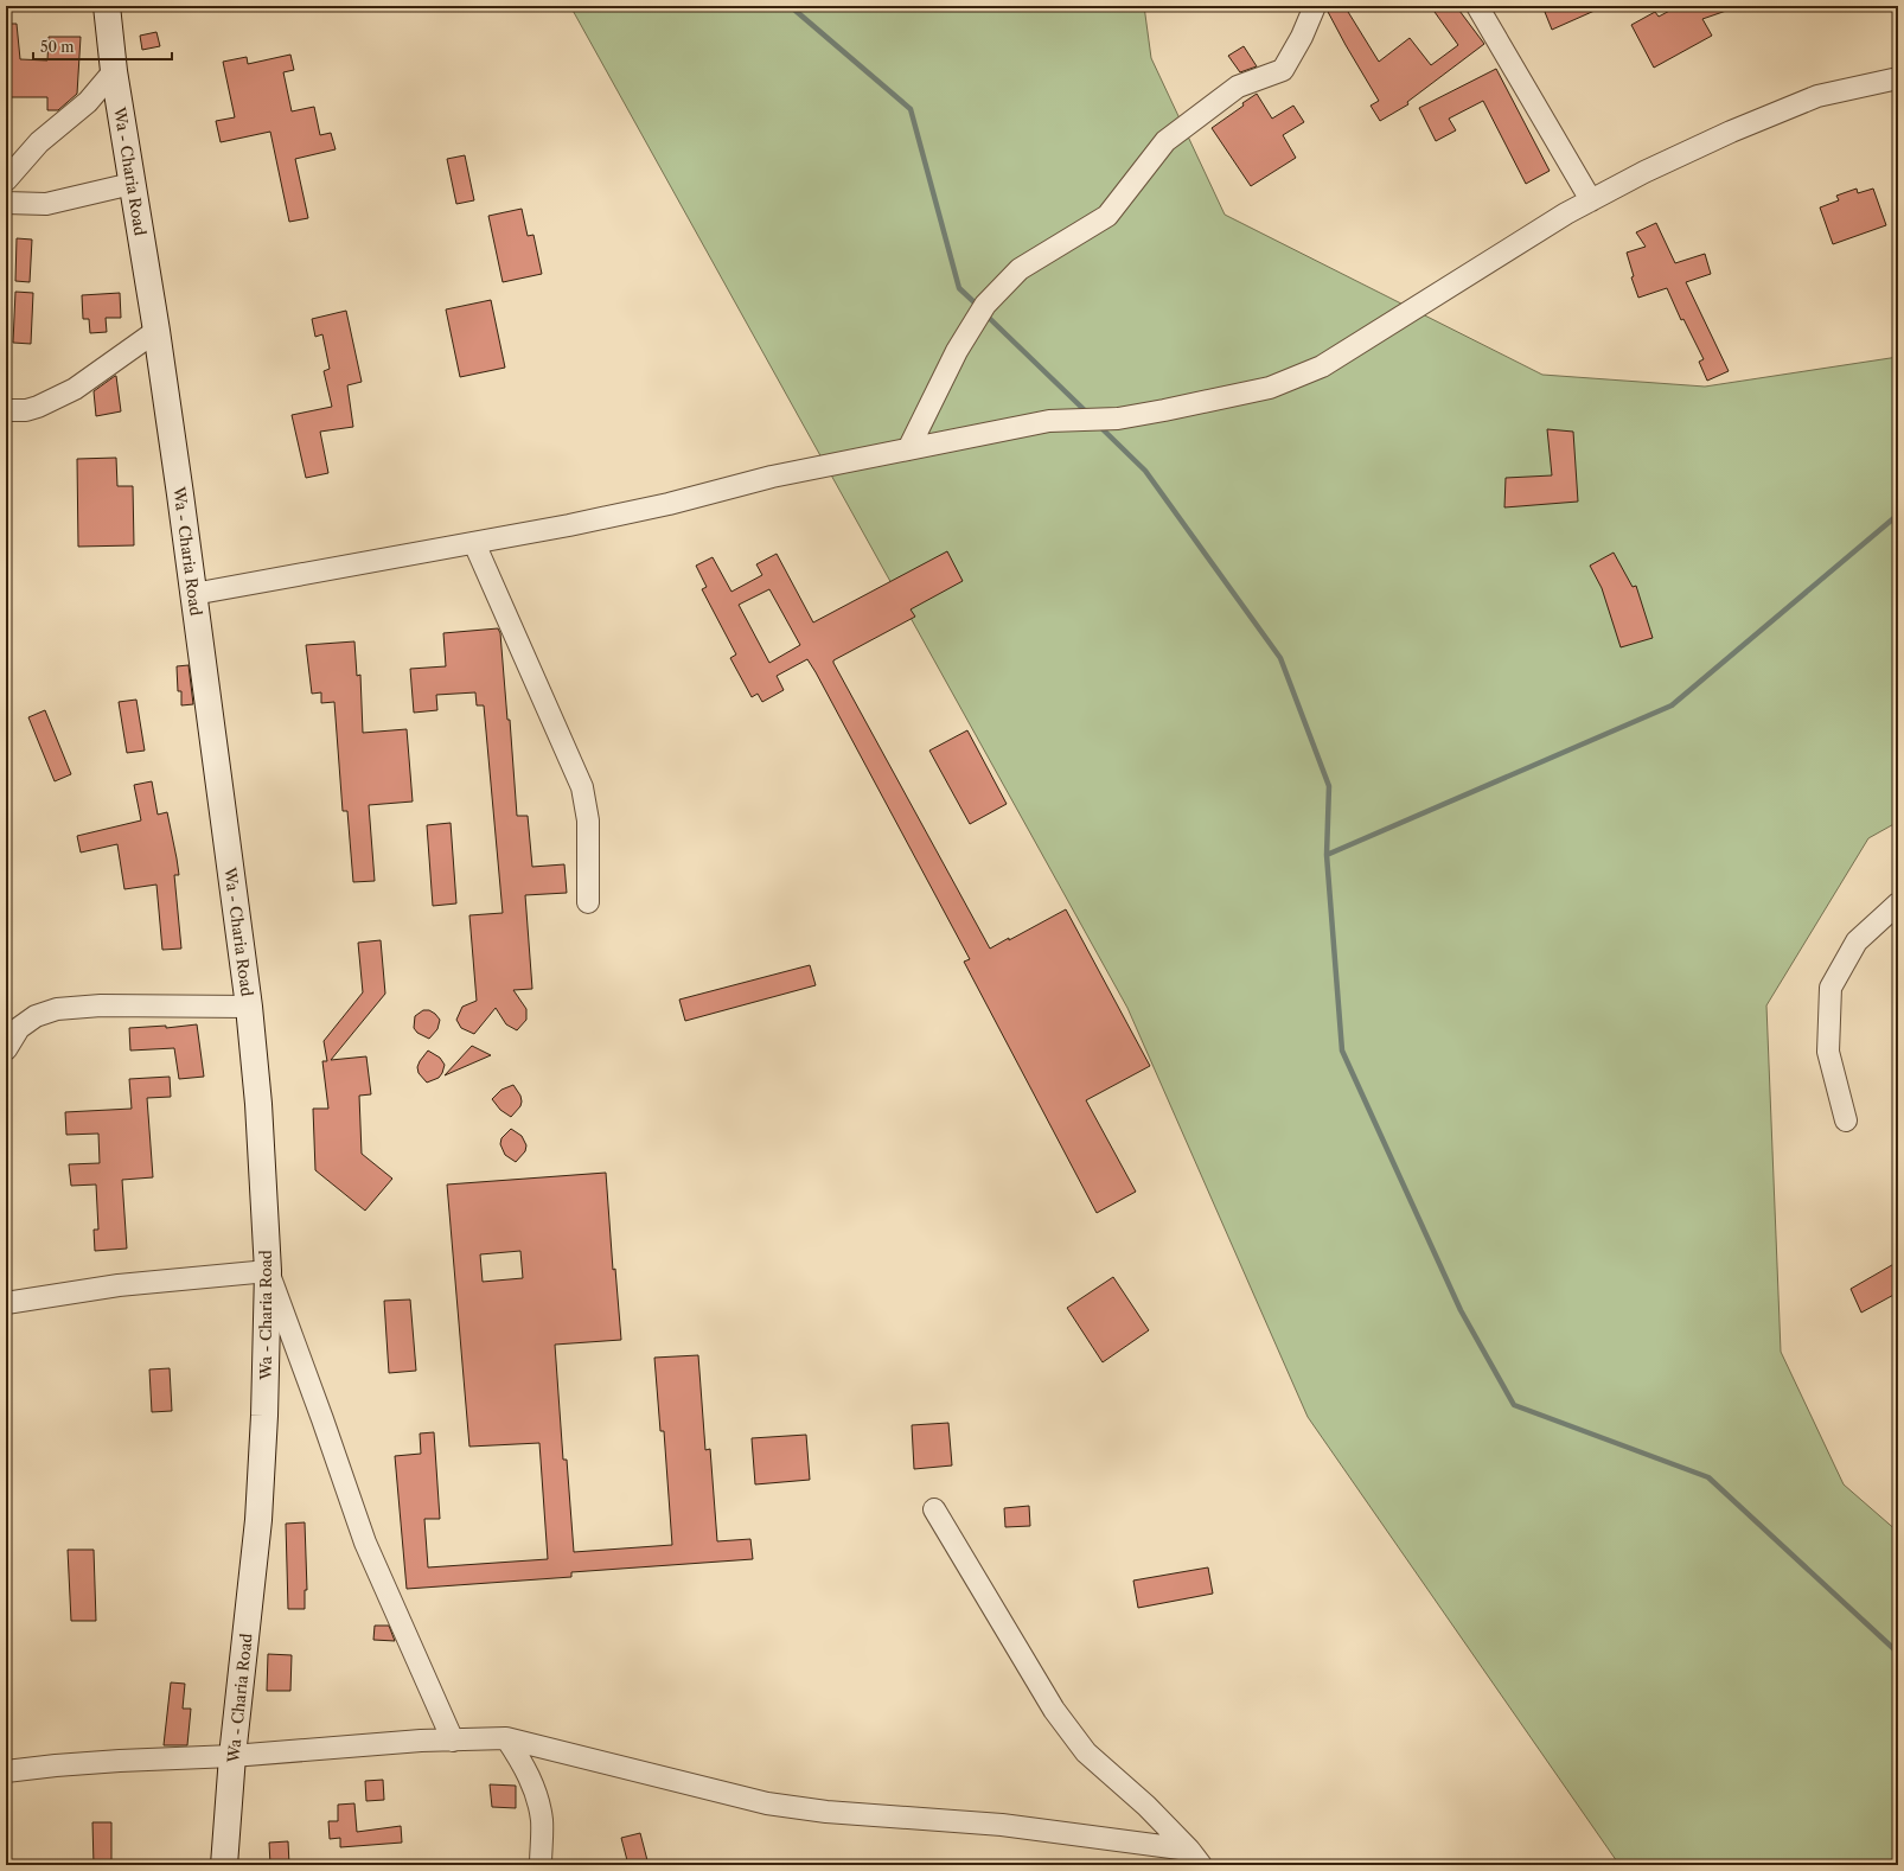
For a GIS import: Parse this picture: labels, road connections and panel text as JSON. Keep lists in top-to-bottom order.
{
  "streets": {
    "street": ["Wa - Charia Road"]
  },
  "scale_bar": "50 m"
}
